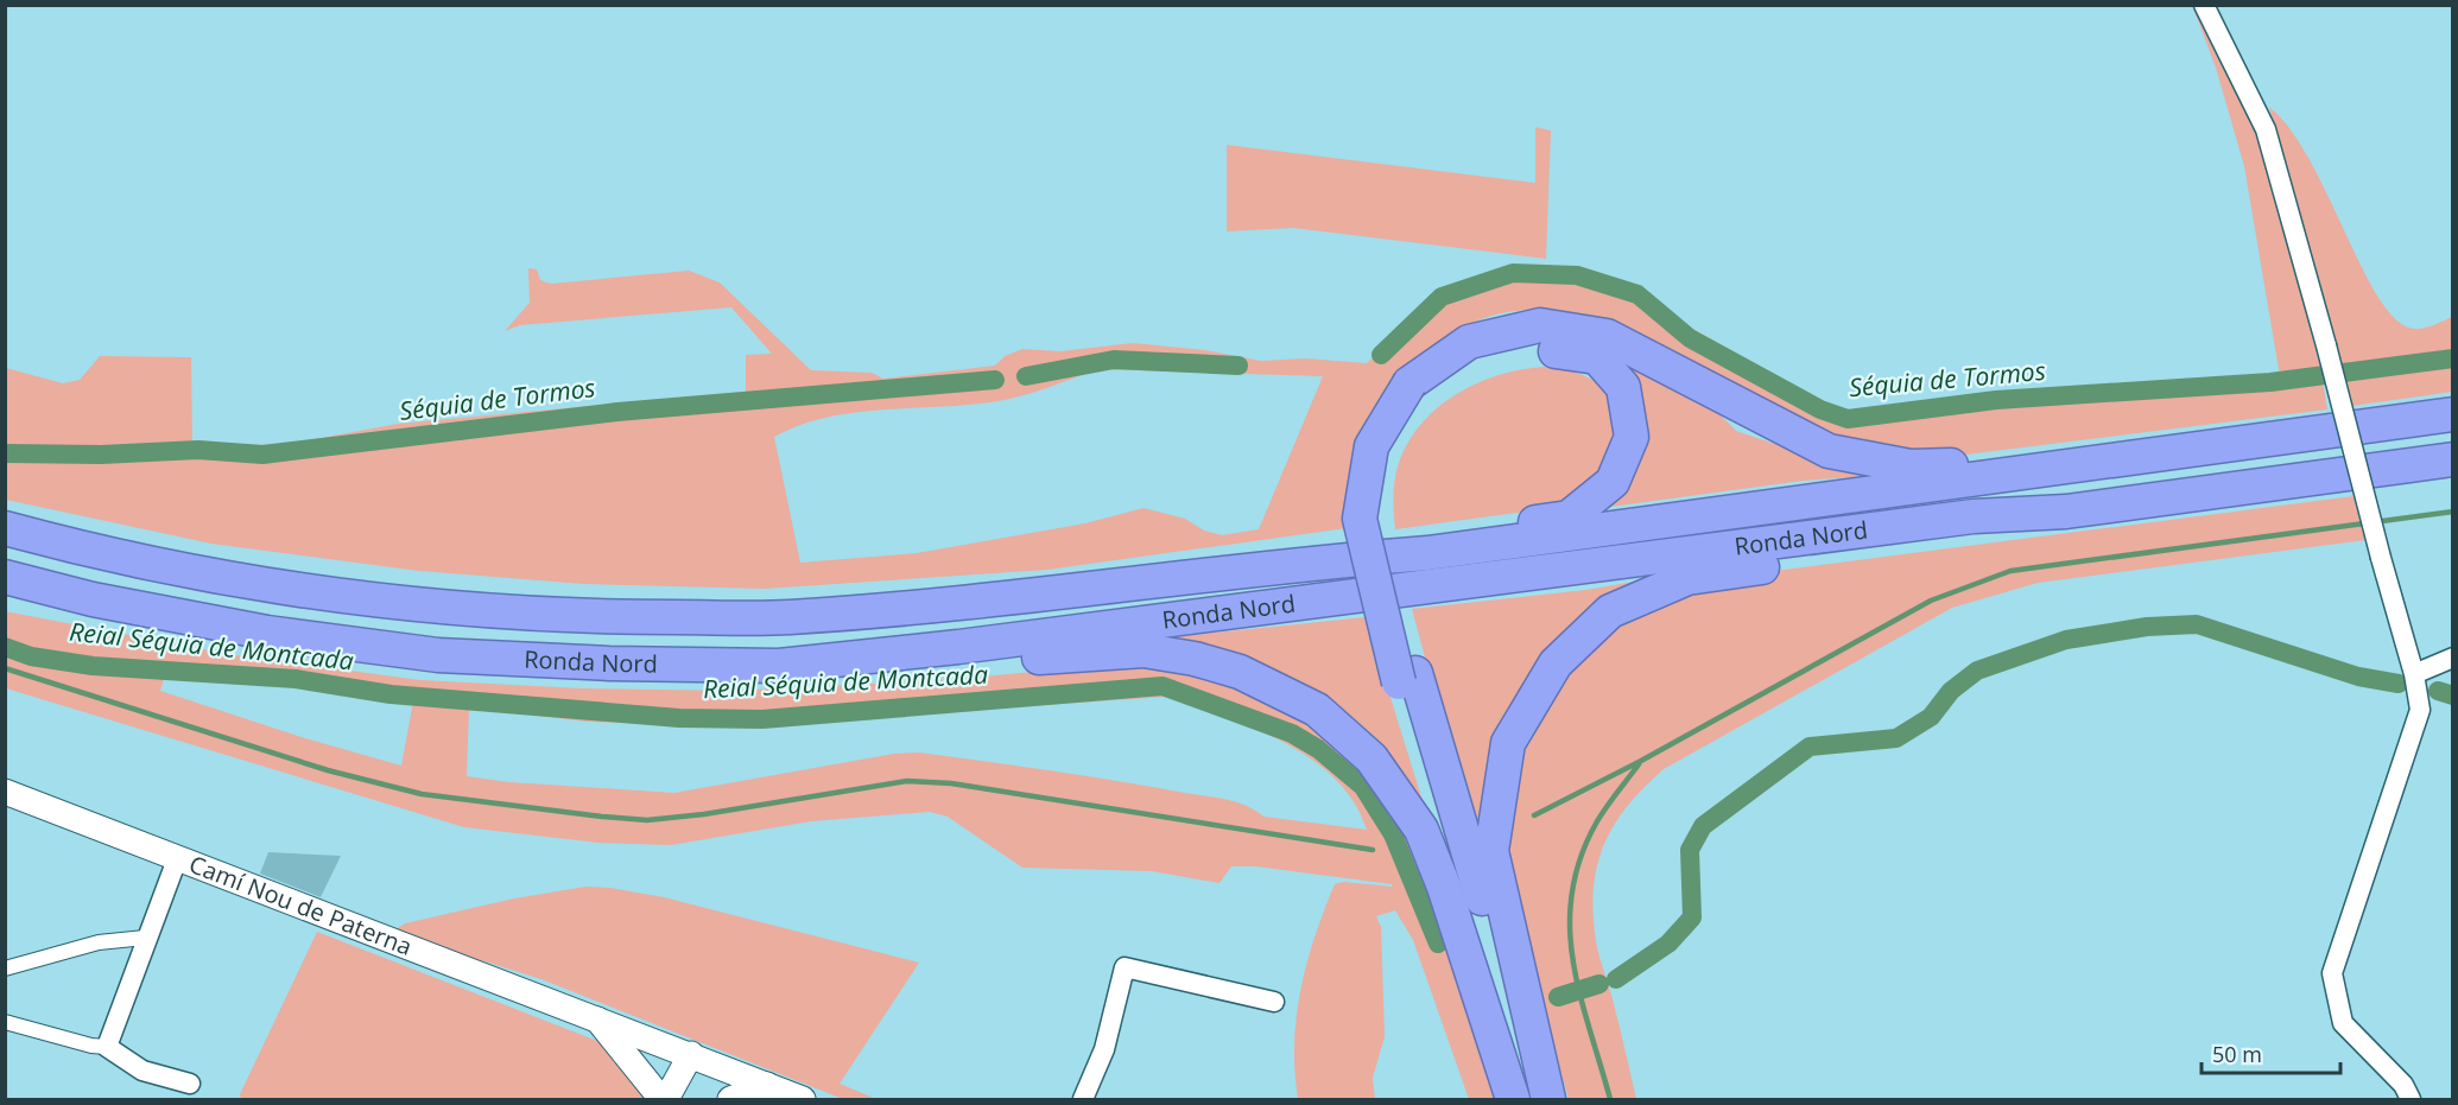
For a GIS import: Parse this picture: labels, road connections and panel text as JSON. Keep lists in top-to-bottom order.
{
  "streets": {
    "highway": ["Ronda Nord"],
    "street": ["Camí Nou de Paterna"]
  },
  "water": ["Séquia de Tormos", "Reial Séquia de Montcada"],
  "scale_bar": "50 m"
}
